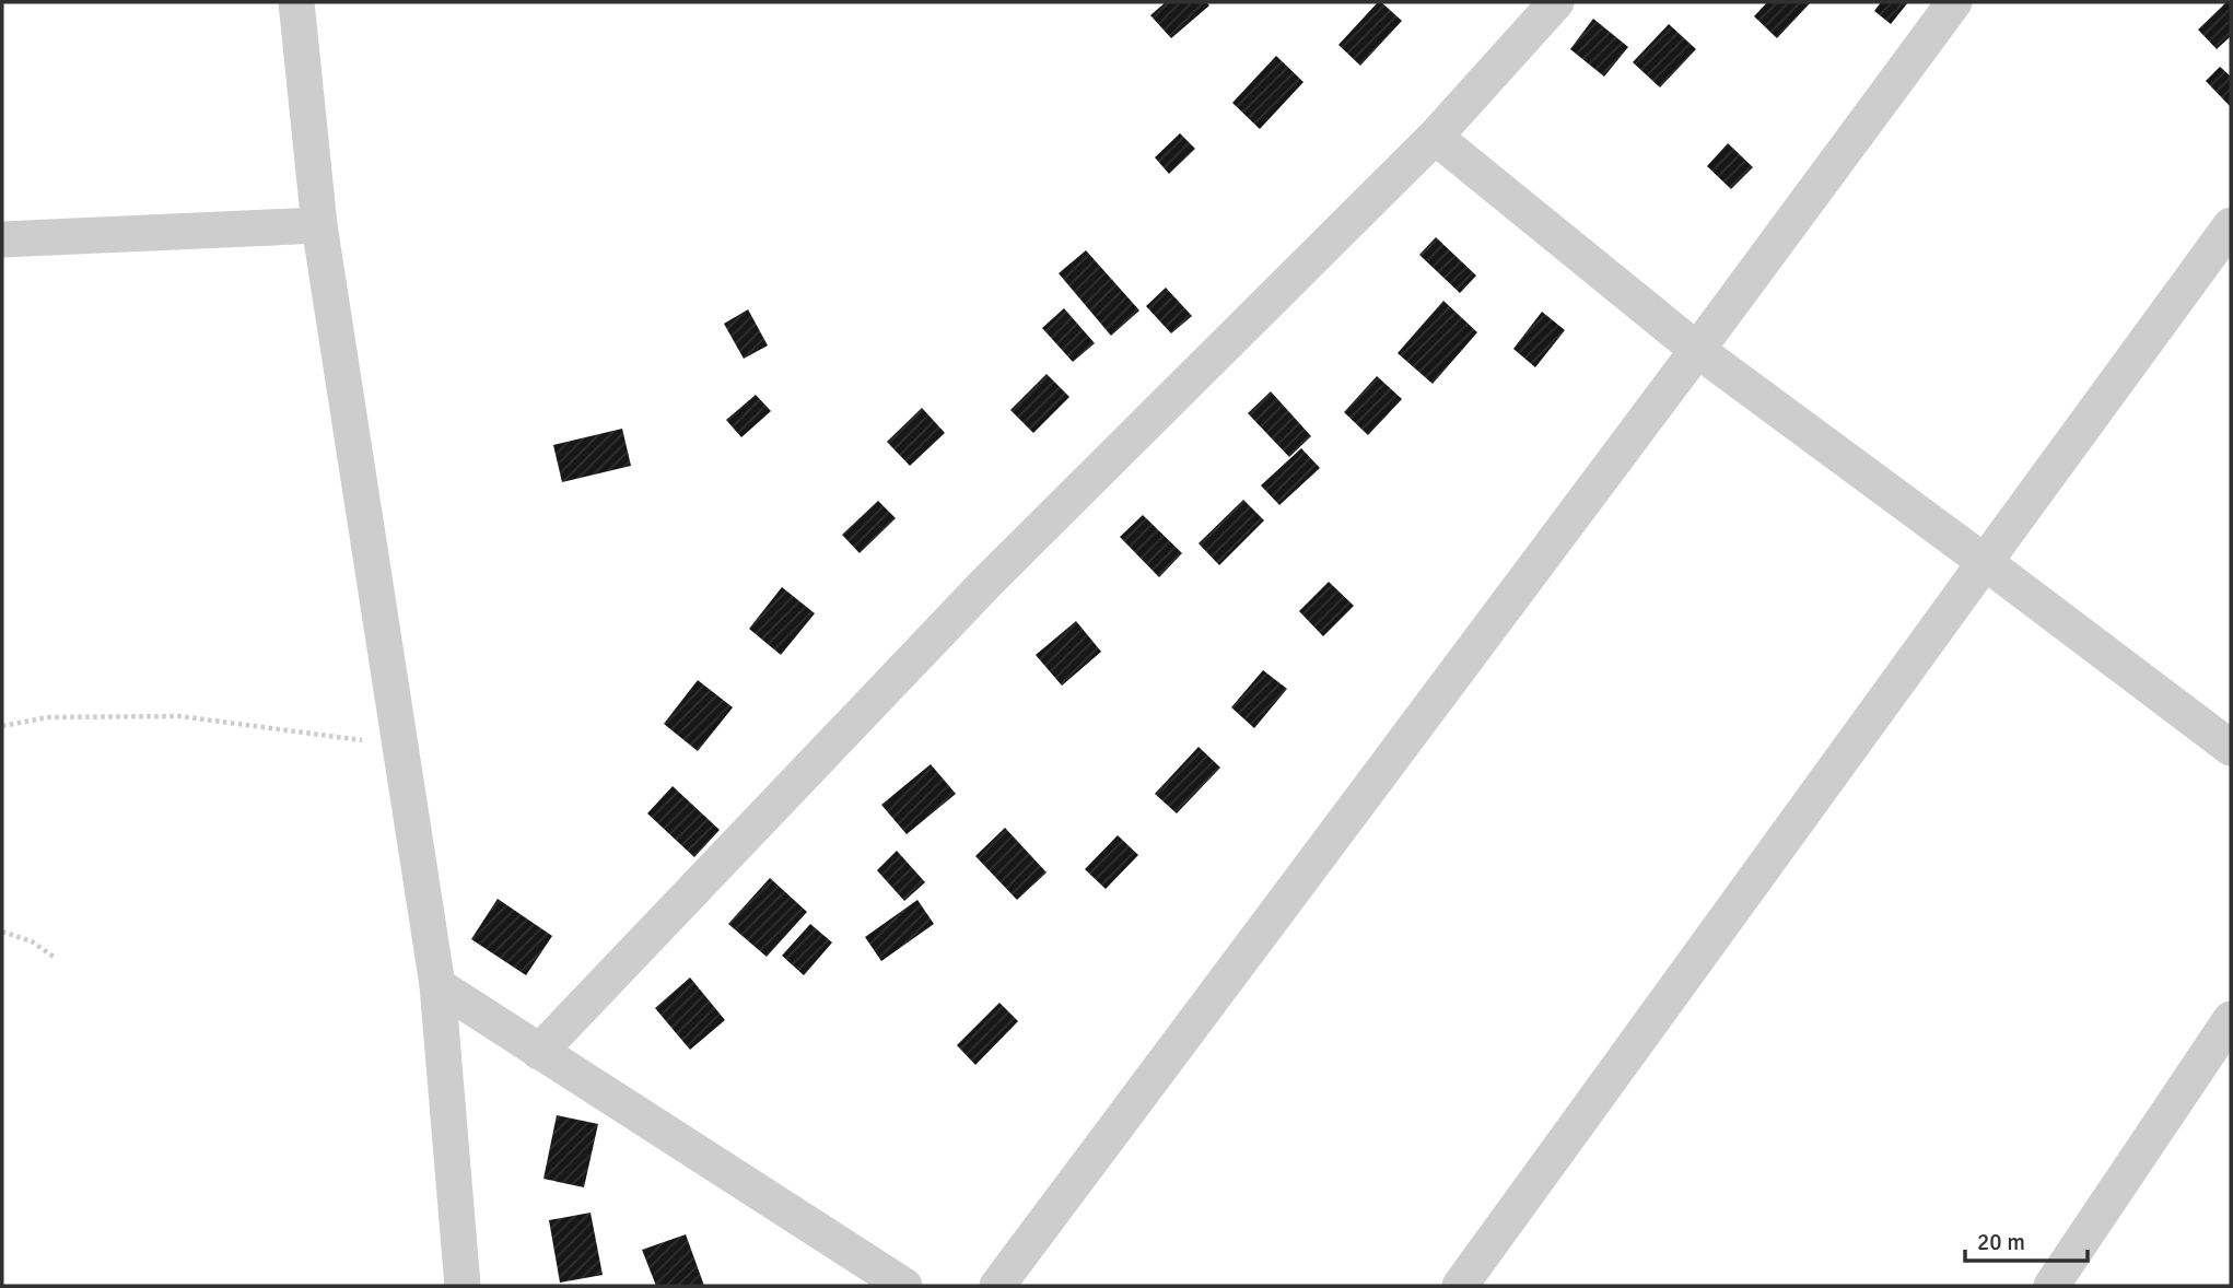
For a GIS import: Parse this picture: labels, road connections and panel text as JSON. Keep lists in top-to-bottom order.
{
  "scale_bar": "20 m"
}
